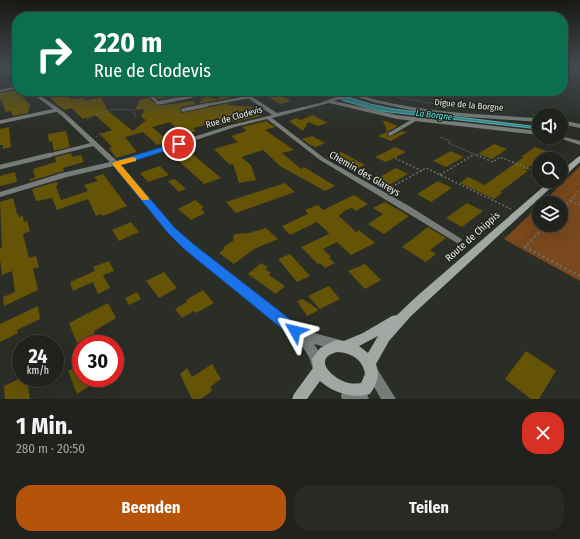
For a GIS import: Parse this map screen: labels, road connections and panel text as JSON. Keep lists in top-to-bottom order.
{
  "streets": {
    "street": [
      "Digue de la Borgne",
      "Rue de Clodevis",
      "Chemin des Glareys",
      "Route de Chippis"
    ]
  },
  "crossings": [
    ["Rue de Clodevis", "Chemin des Glareys"]
  ],
  "water": ["La Borgne"],
  "page": {
    "turn": ["220 m", "Rue de Clodevis"],
    "speed": "24 km/h",
    "limit": "30",
    "heading": ["1 Min.", "280 m · 20:50"],
    "buttons": ["Beenden", "Teilen"]
  }
}
